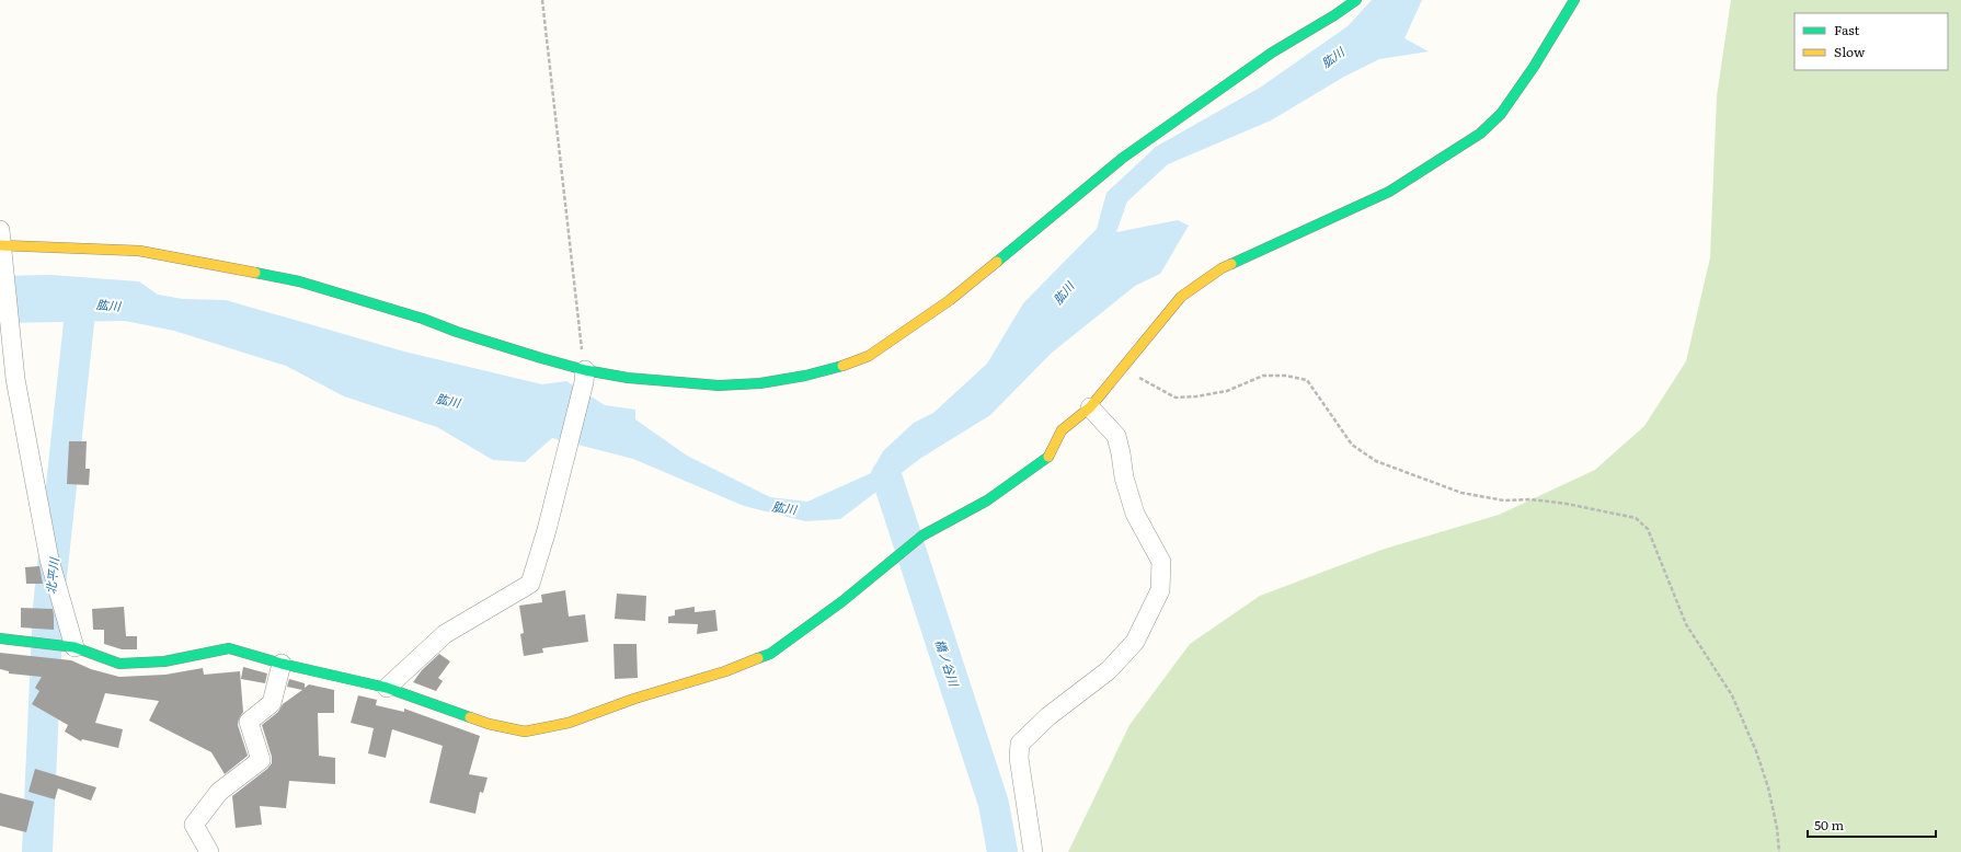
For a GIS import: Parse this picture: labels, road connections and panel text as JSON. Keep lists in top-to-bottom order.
{
  "water": ["肱川", "北平川", "橋ノ谷川"],
  "legend": ["Fast", "Slow"],
  "scale_bar": "50 m"
}
